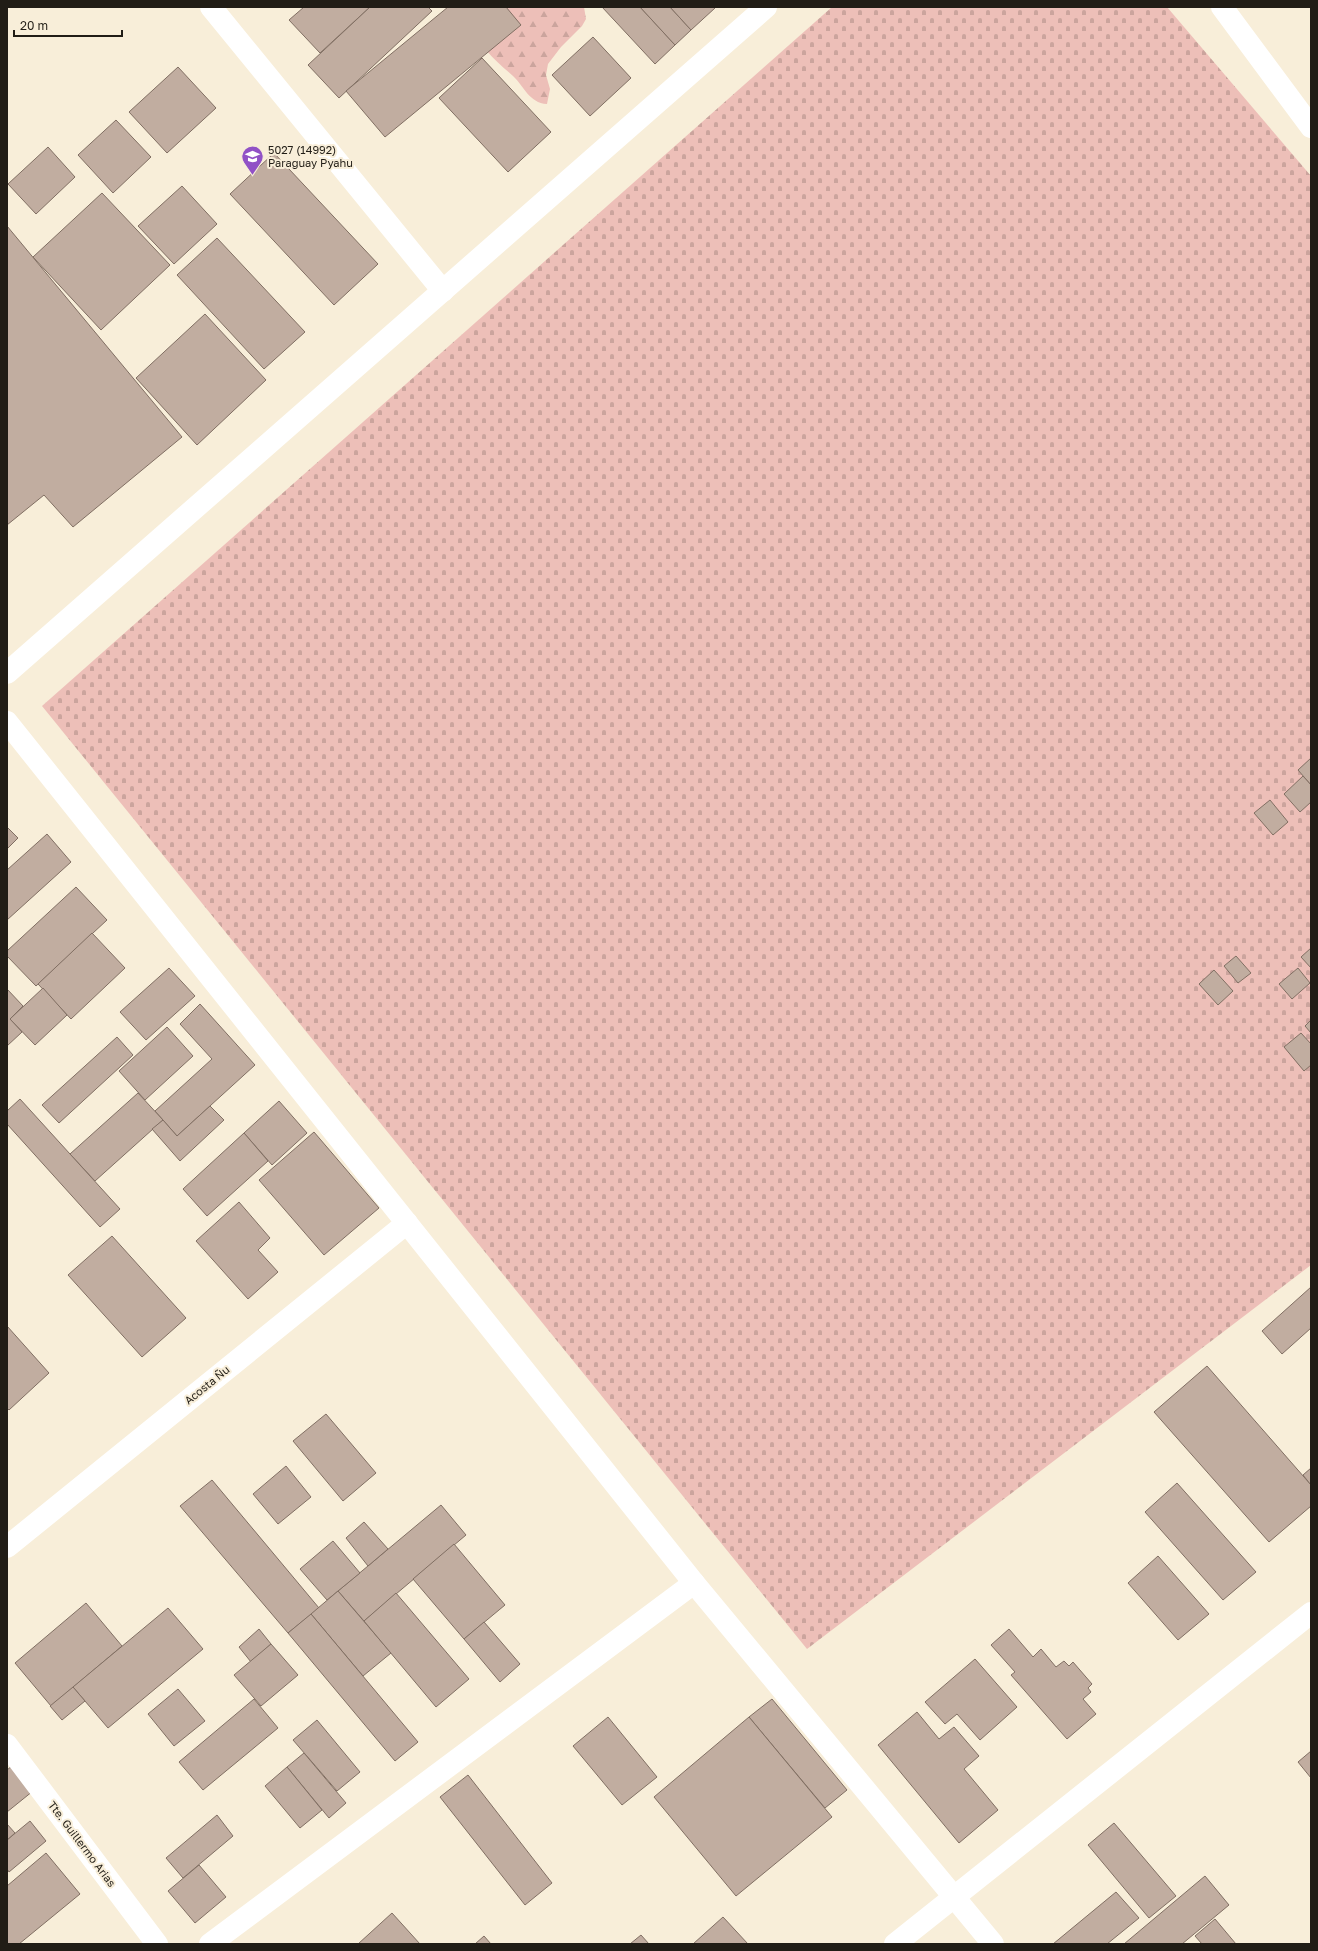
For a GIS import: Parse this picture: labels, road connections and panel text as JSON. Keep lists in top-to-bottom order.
{
  "streets": {
    "street": ["Acosta Ñu", "Tte. Guillermo Arias"]
  },
  "places": {
    "school or university": ["5027 (14992) Paraguay Pyahu"]
  },
  "scale_bar": "20 m"
}
